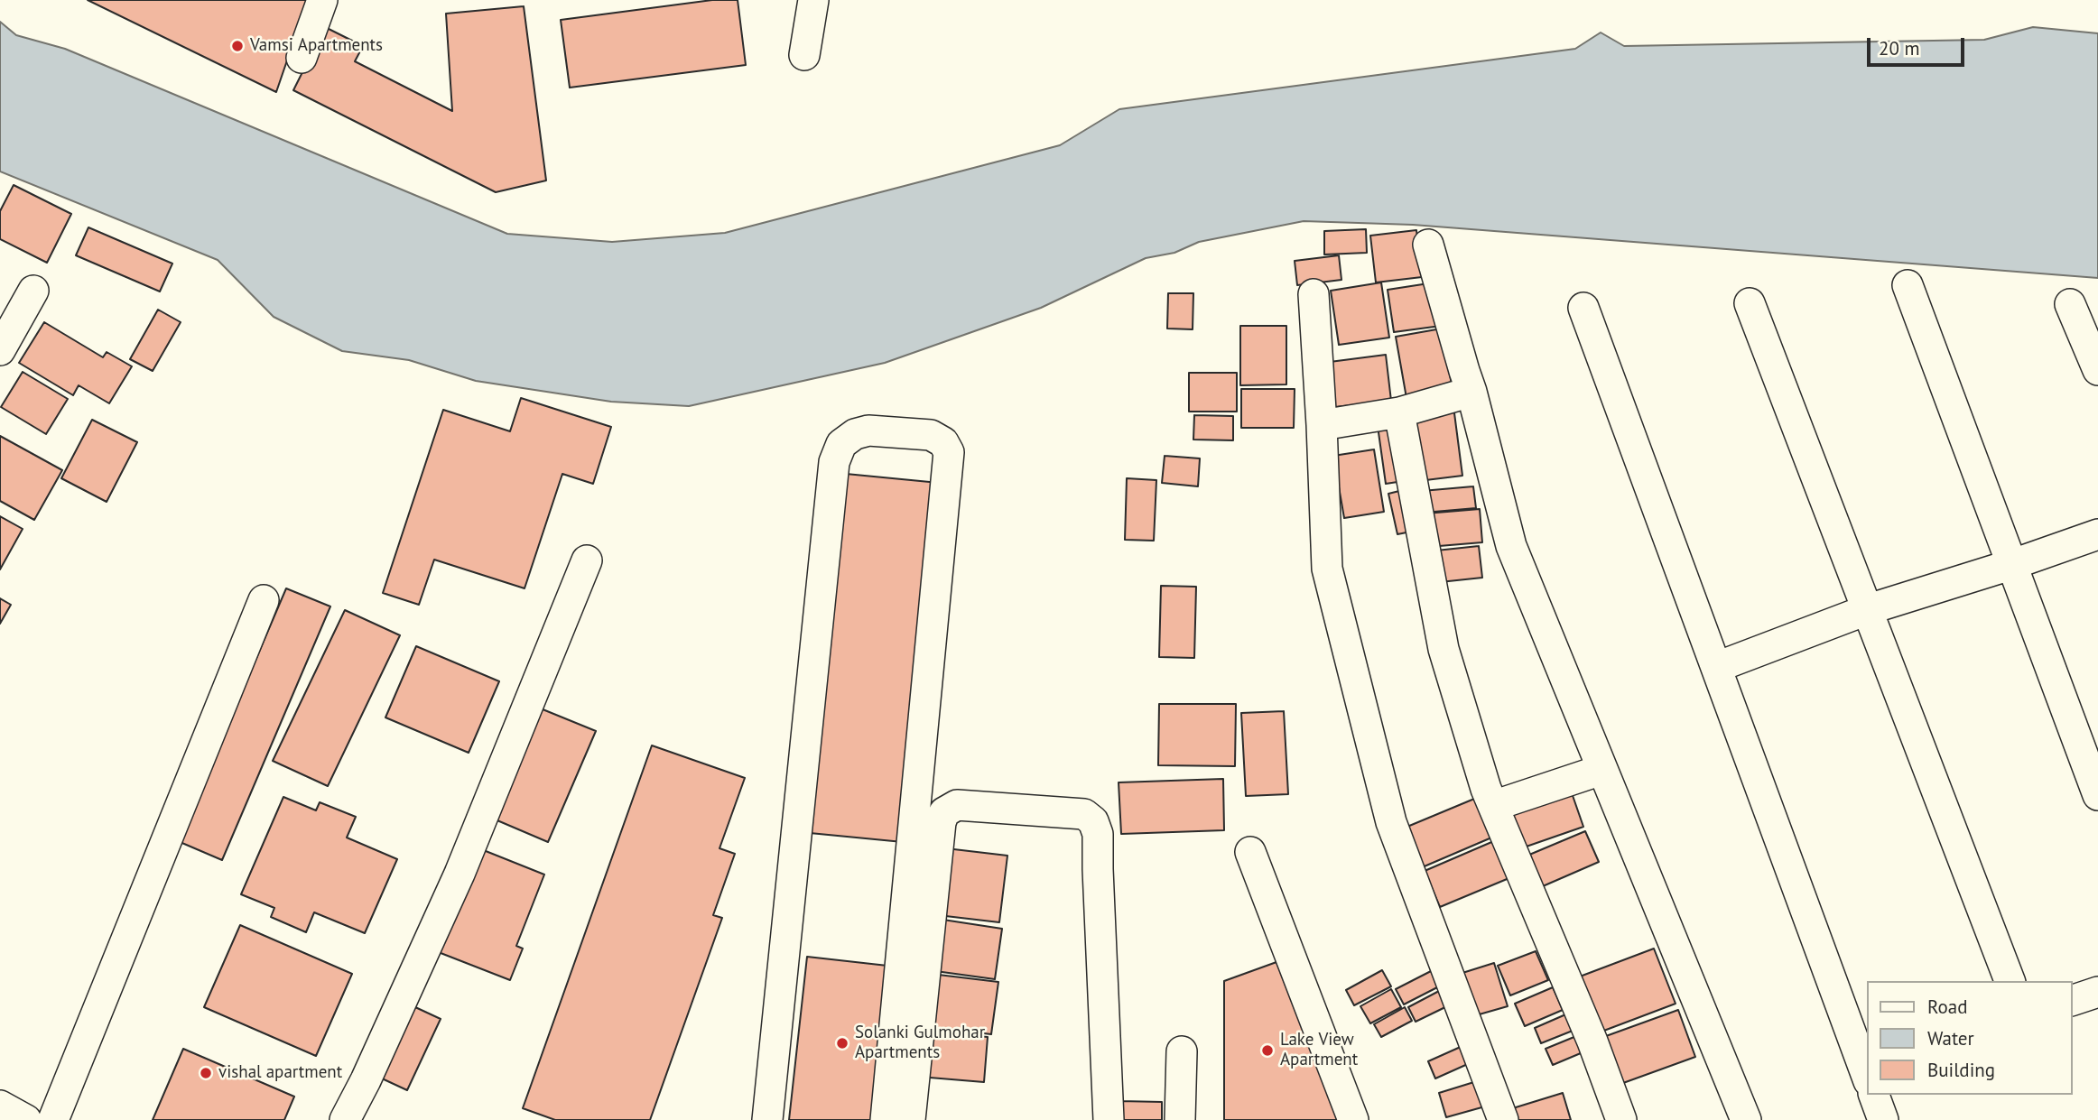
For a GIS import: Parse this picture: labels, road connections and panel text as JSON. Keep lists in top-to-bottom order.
{
  "places": [
    "Vamsi Apartments",
    "Solanki Gulmohar Apartments",
    "Lake View Apartment",
    "vishal apartment"
  ],
  "legend": ["Road", "Water", "Building"],
  "scale_bar": "20 m"
}
